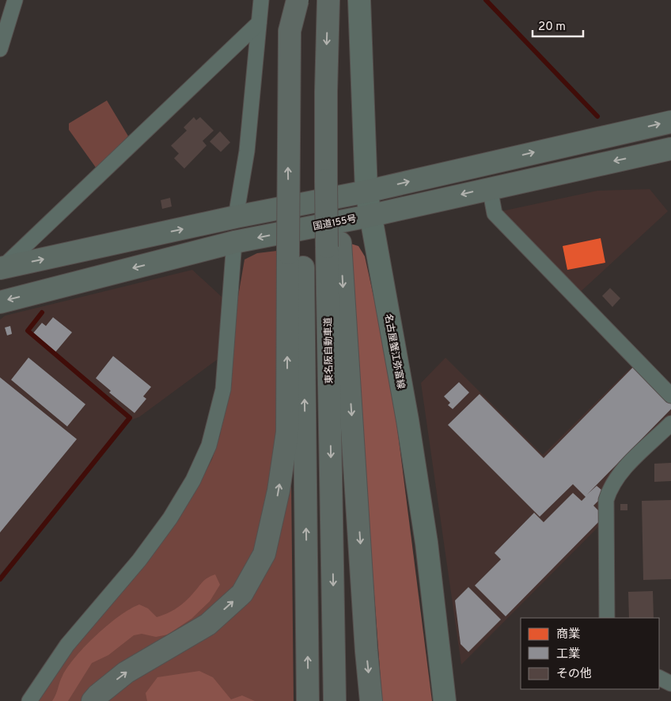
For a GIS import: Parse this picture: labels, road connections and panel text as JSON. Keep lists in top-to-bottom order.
{
  "streets": {
    "highway": ["国道155号", "東名阪自動車道"],
    "main road": ["名古屋蟹江弥富線"]
  },
  "crossings": [
    ["国道155号", "名古屋蟹江弥富線"]
  ],
  "legend": ["商業", "工業", "その他"],
  "scale_bar": "20 m"
}
